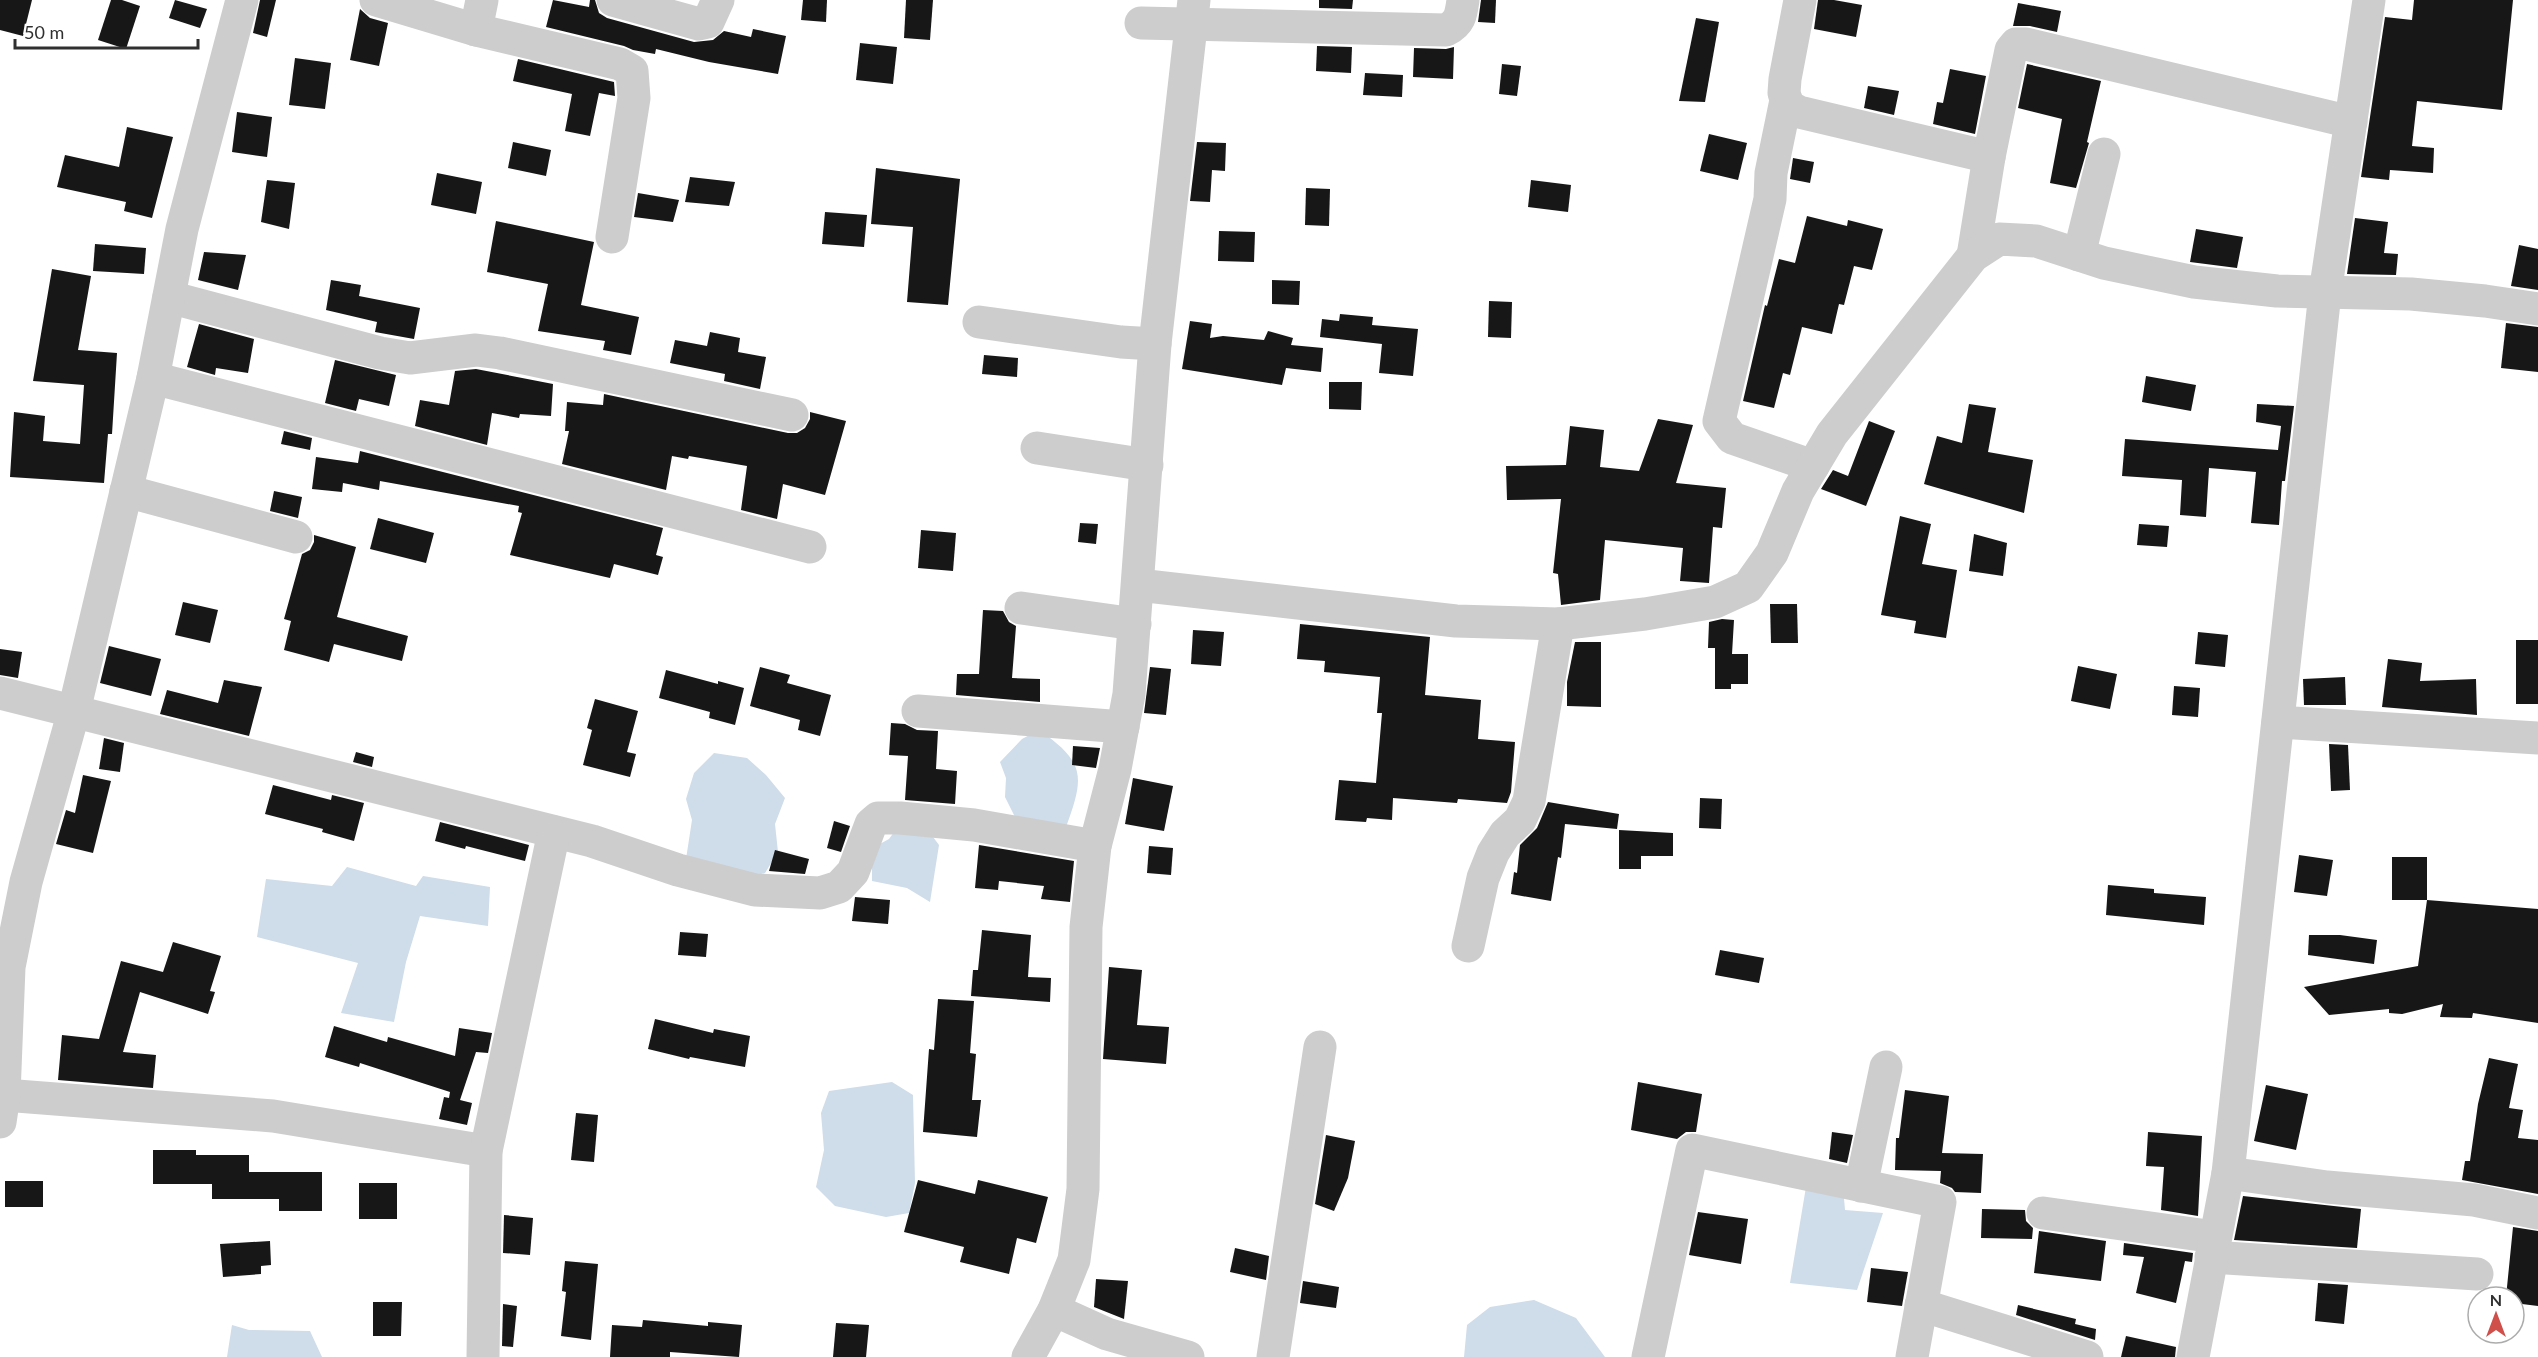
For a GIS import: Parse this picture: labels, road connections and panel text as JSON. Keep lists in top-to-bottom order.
{
  "scale_bar": "50 m",
  "north": "top"
}
